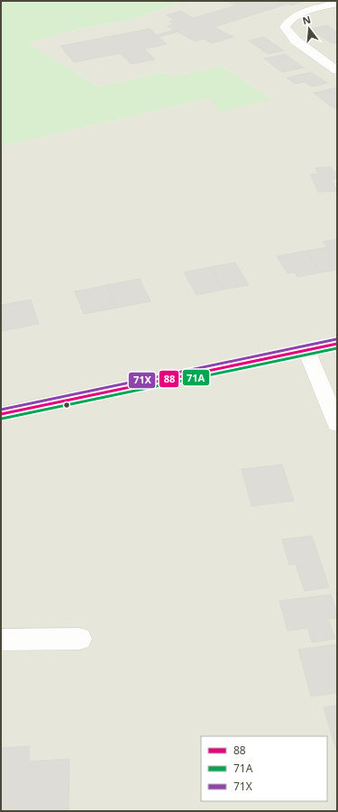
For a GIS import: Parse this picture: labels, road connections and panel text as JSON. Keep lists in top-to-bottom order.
{
  "lines": ["transit line 71X", "transit line 88", "transit line 71A"],
  "legend": ["88", "71A", "71X"],
  "north": "top"
}
